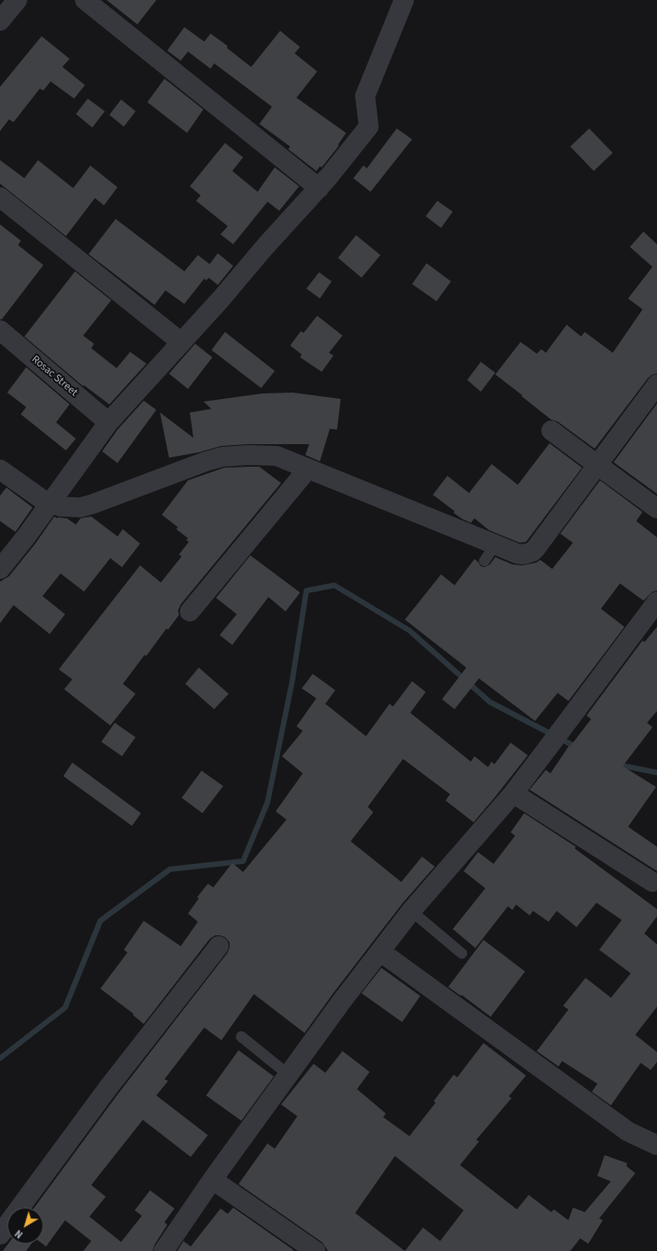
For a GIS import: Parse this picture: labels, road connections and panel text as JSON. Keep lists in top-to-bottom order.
{
  "streets": {
    "street": ["Rosac Street"]
  },
  "north": "bottom left"
}
